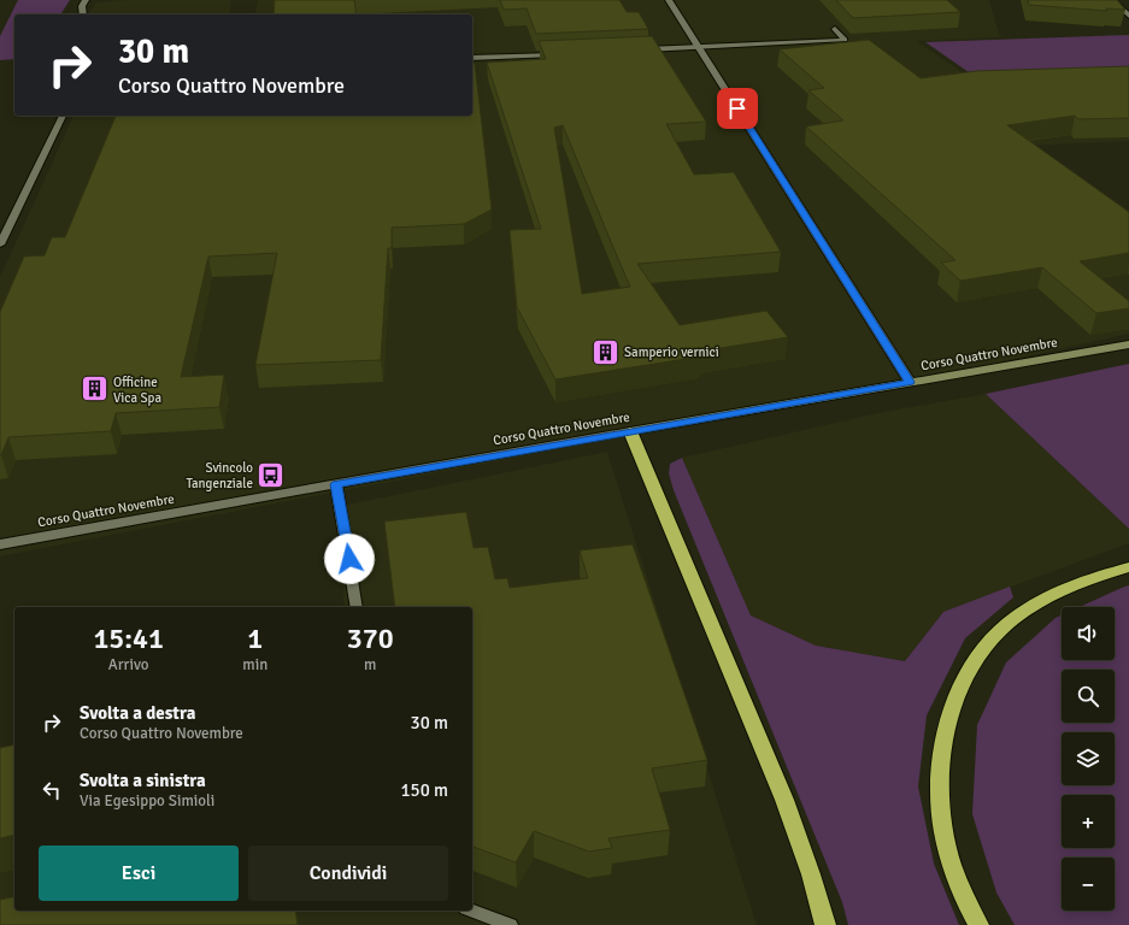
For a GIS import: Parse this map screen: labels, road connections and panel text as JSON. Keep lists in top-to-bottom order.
{
  "streets": {
    "main road": ["Corso Quattro Novembre"]
  },
  "places": {
    "building": ["Samperio vernici", "Officine Vica Spa"],
    "bus stop": ["Svincolo Tangenziale"]
  },
  "page": {
    "turn": ["30 m", "Corso Quattro Novembre"],
    "map_buttons": ["+", "−"],
    "eta": [
      "15:41",
      "Arrivo",
      "1",
      "min",
      "370",
      "m"
    ],
    "list": [
      {
        "name": "Svolta a destra",
        "note": "Corso Quattro Novembre",
        "value": "30 m"
      },
      {
        "name": "Svolta a sinistra",
        "note": "Via Egesippo Simioli",
        "value": "150 m"
      }
    ],
    "buttons": ["Esci", "Condividi"]
  }
}
